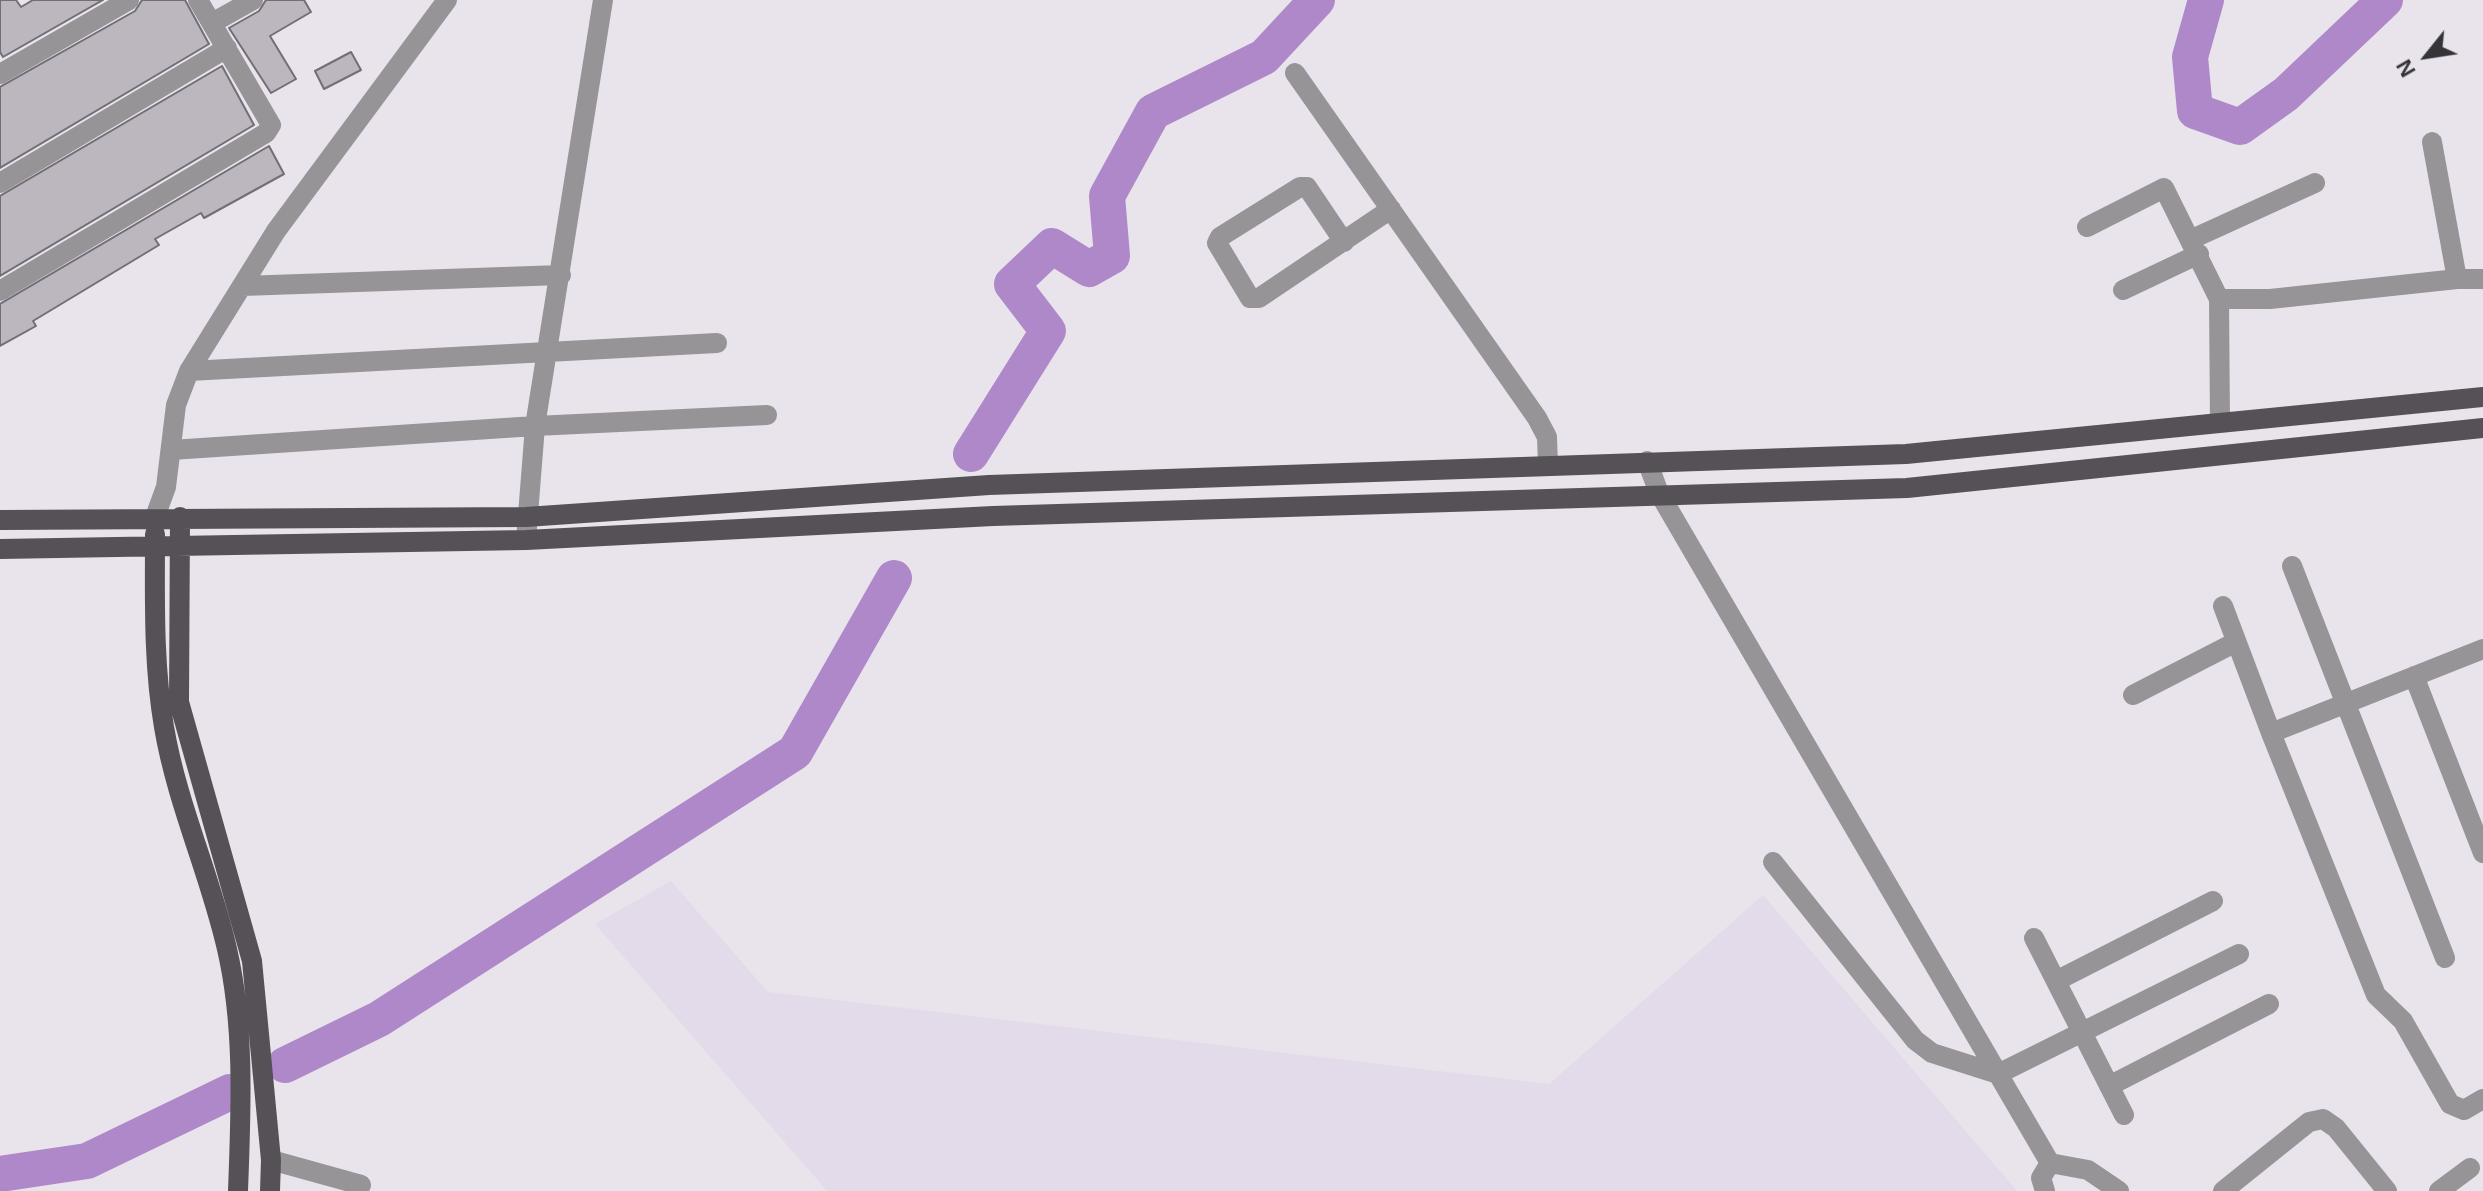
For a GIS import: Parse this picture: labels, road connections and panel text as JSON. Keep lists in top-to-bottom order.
{
  "north": "bottom left"
}
